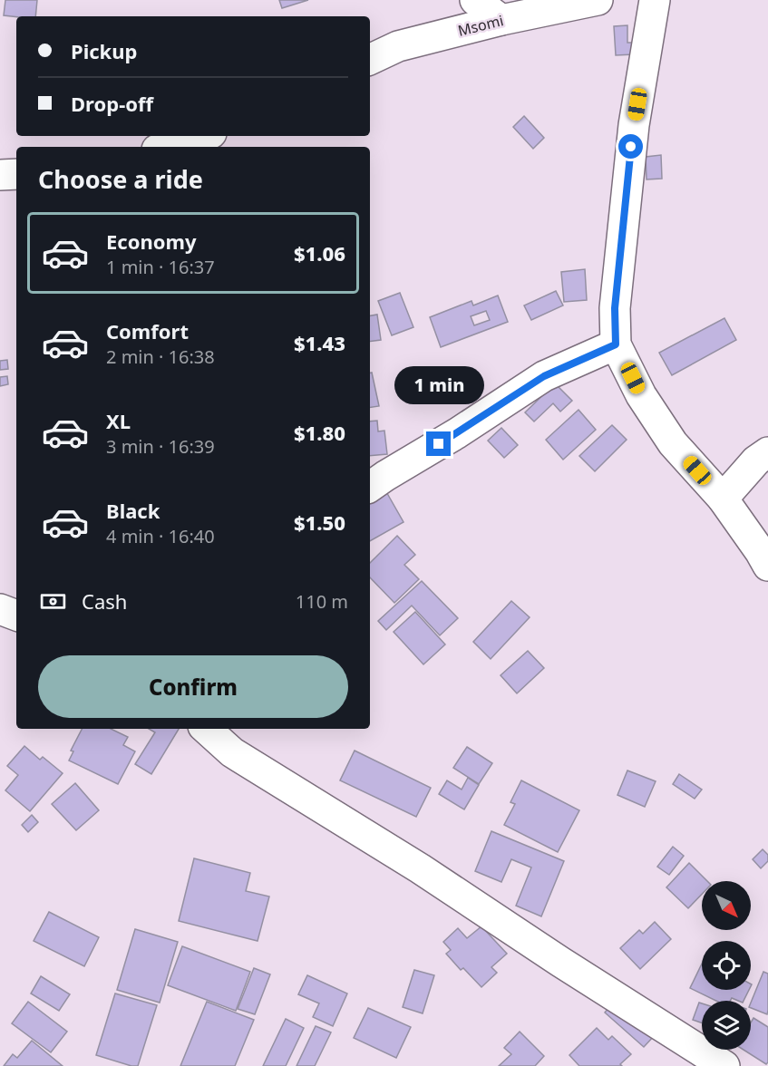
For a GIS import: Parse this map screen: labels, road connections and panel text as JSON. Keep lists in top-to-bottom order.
{
  "streets": {
    "street": ["Msomi"]
  },
  "north": "bottom right",
  "page": {
    "banner": ["Pickup", "Drop-off"],
    "heading": "Choose a ride",
    "list": [
      {
        "name": "Economy",
        "note": "1 min · 16:37",
        "value": "$1.06"
      },
      {
        "name": "Comfort",
        "note": "2 min · 16:38",
        "value": "$1.43"
      },
      {
        "name": "XL",
        "note": "3 min · 16:39",
        "value": "$1.80"
      },
      {
        "name": "Black",
        "note": "4 min · 16:40",
        "value": "$1.50"
      }
    ],
    "bubble": "1 min",
    "pay": ["Cash", "110 m"],
    "buttons": "Confirm"
  }
}
